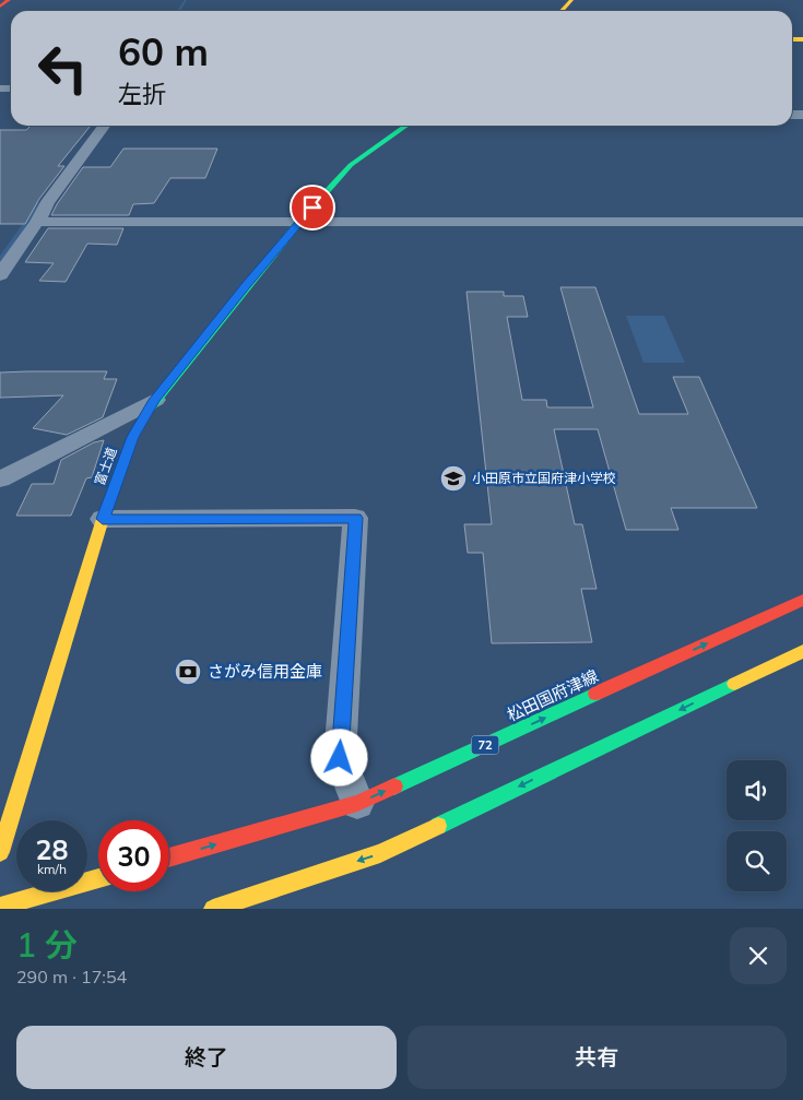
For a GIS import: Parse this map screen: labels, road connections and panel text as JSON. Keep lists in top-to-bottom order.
{
  "streets": {
    "street": ["富士道", "松田国府津線", "72"]
  },
  "places": {
    "school or university": ["小田原市立国府津小学校"],
    "bank": ["さがみ信用金庫"]
  },
  "page": {
    "turn": ["60 m", "左折"],
    "speed": "28 km/h",
    "limit": "30",
    "heading": ["1 分", "290 m · 17:54"],
    "buttons": ["終了", "共有"]
  }
}
